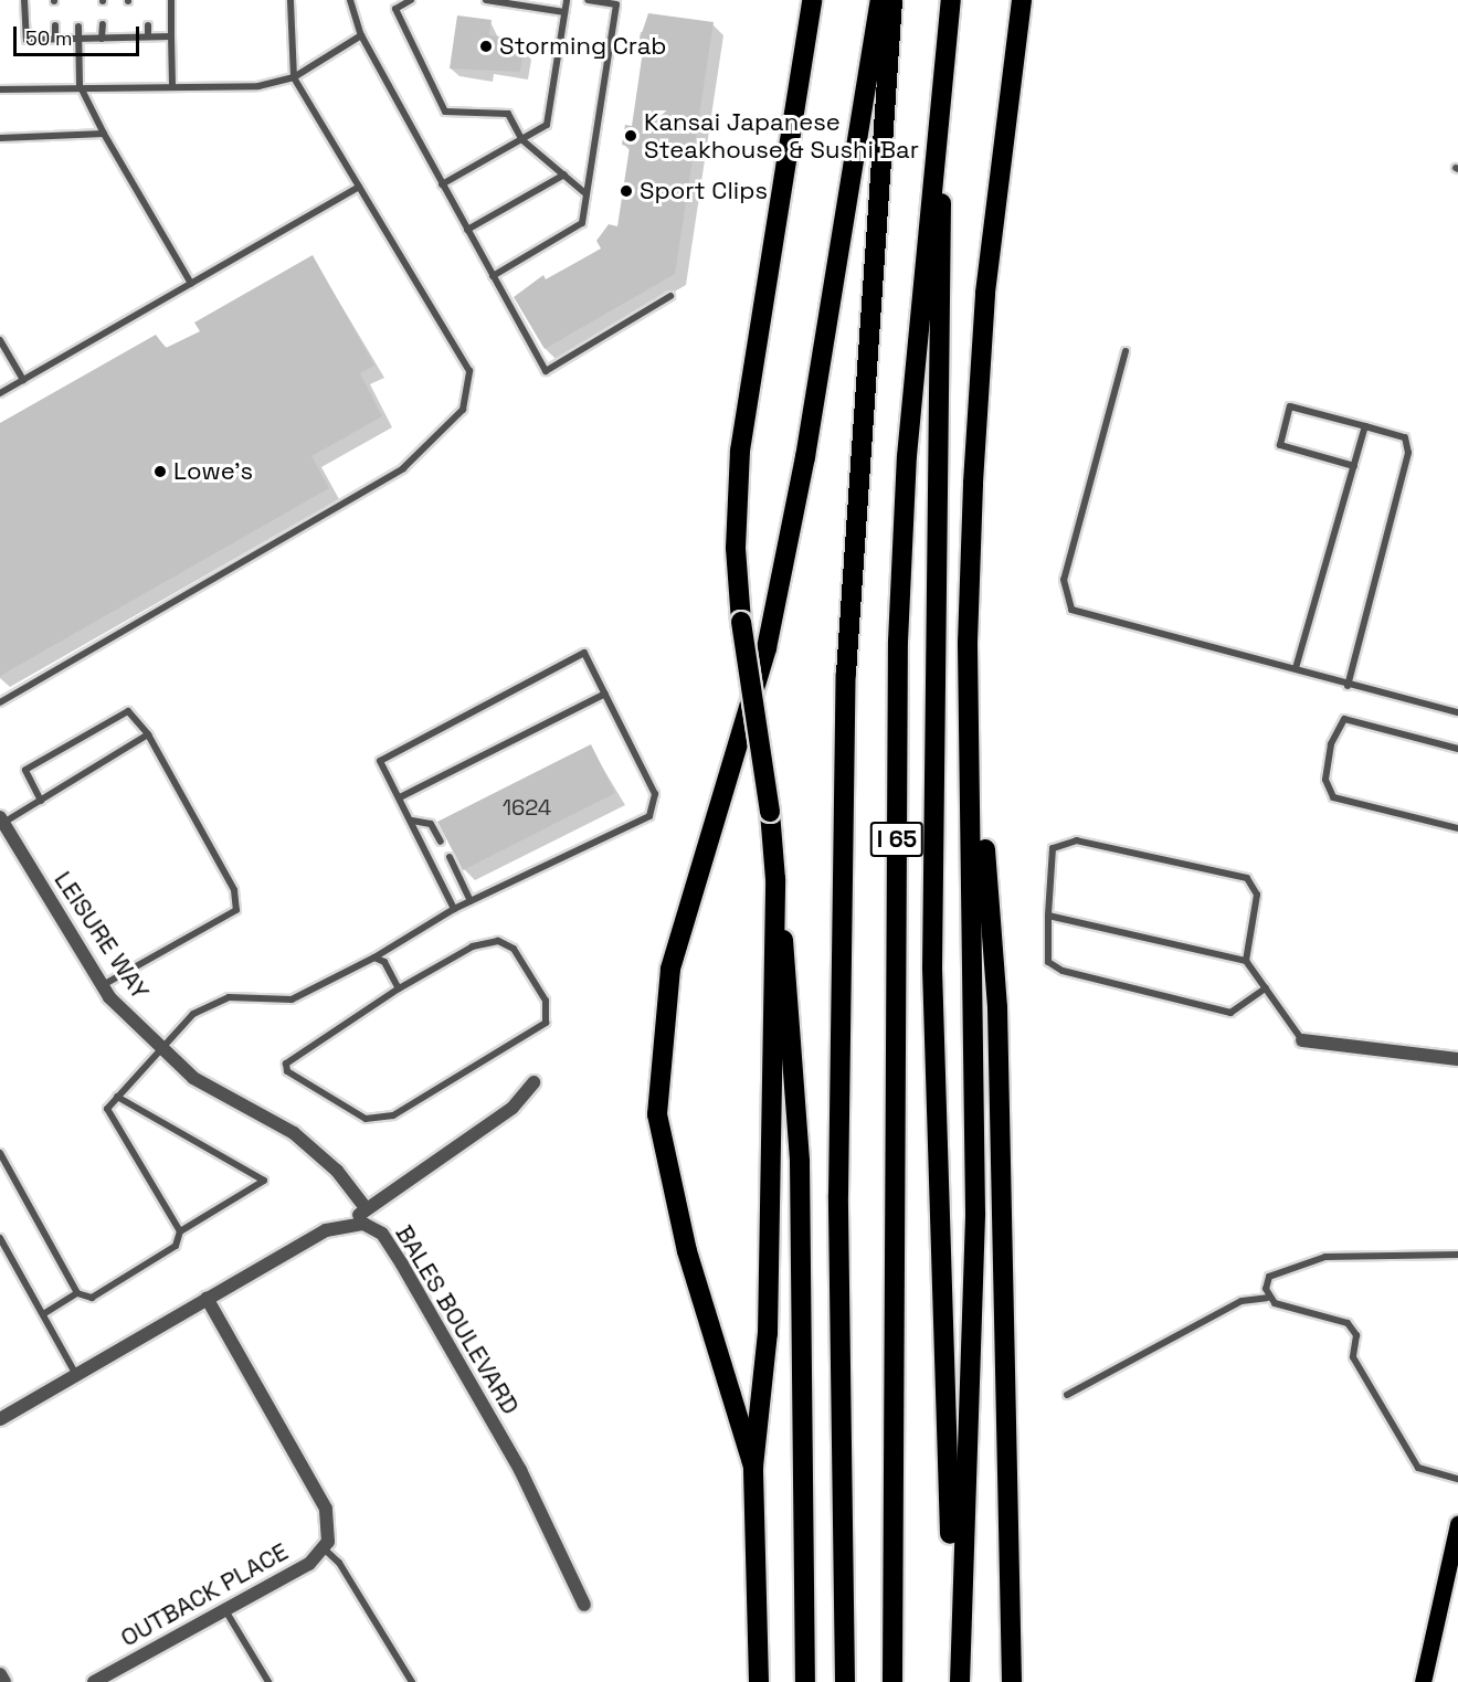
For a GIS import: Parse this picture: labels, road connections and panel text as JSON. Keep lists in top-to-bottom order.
{
  "streets": {
    "highway": ["I 65"],
    "street": ["LEISURE WAY", "BALES BOULEVARD", "OUTBACK PLACE"]
  },
  "places": [
    "Storming Crab",
    "Kansai Japanese Steakhouse & Sushi Bar",
    "Sport Clips",
    "Lowe's"
  ],
  "house_numbers": ["1624"],
  "scale_bar": "50 m"
}
